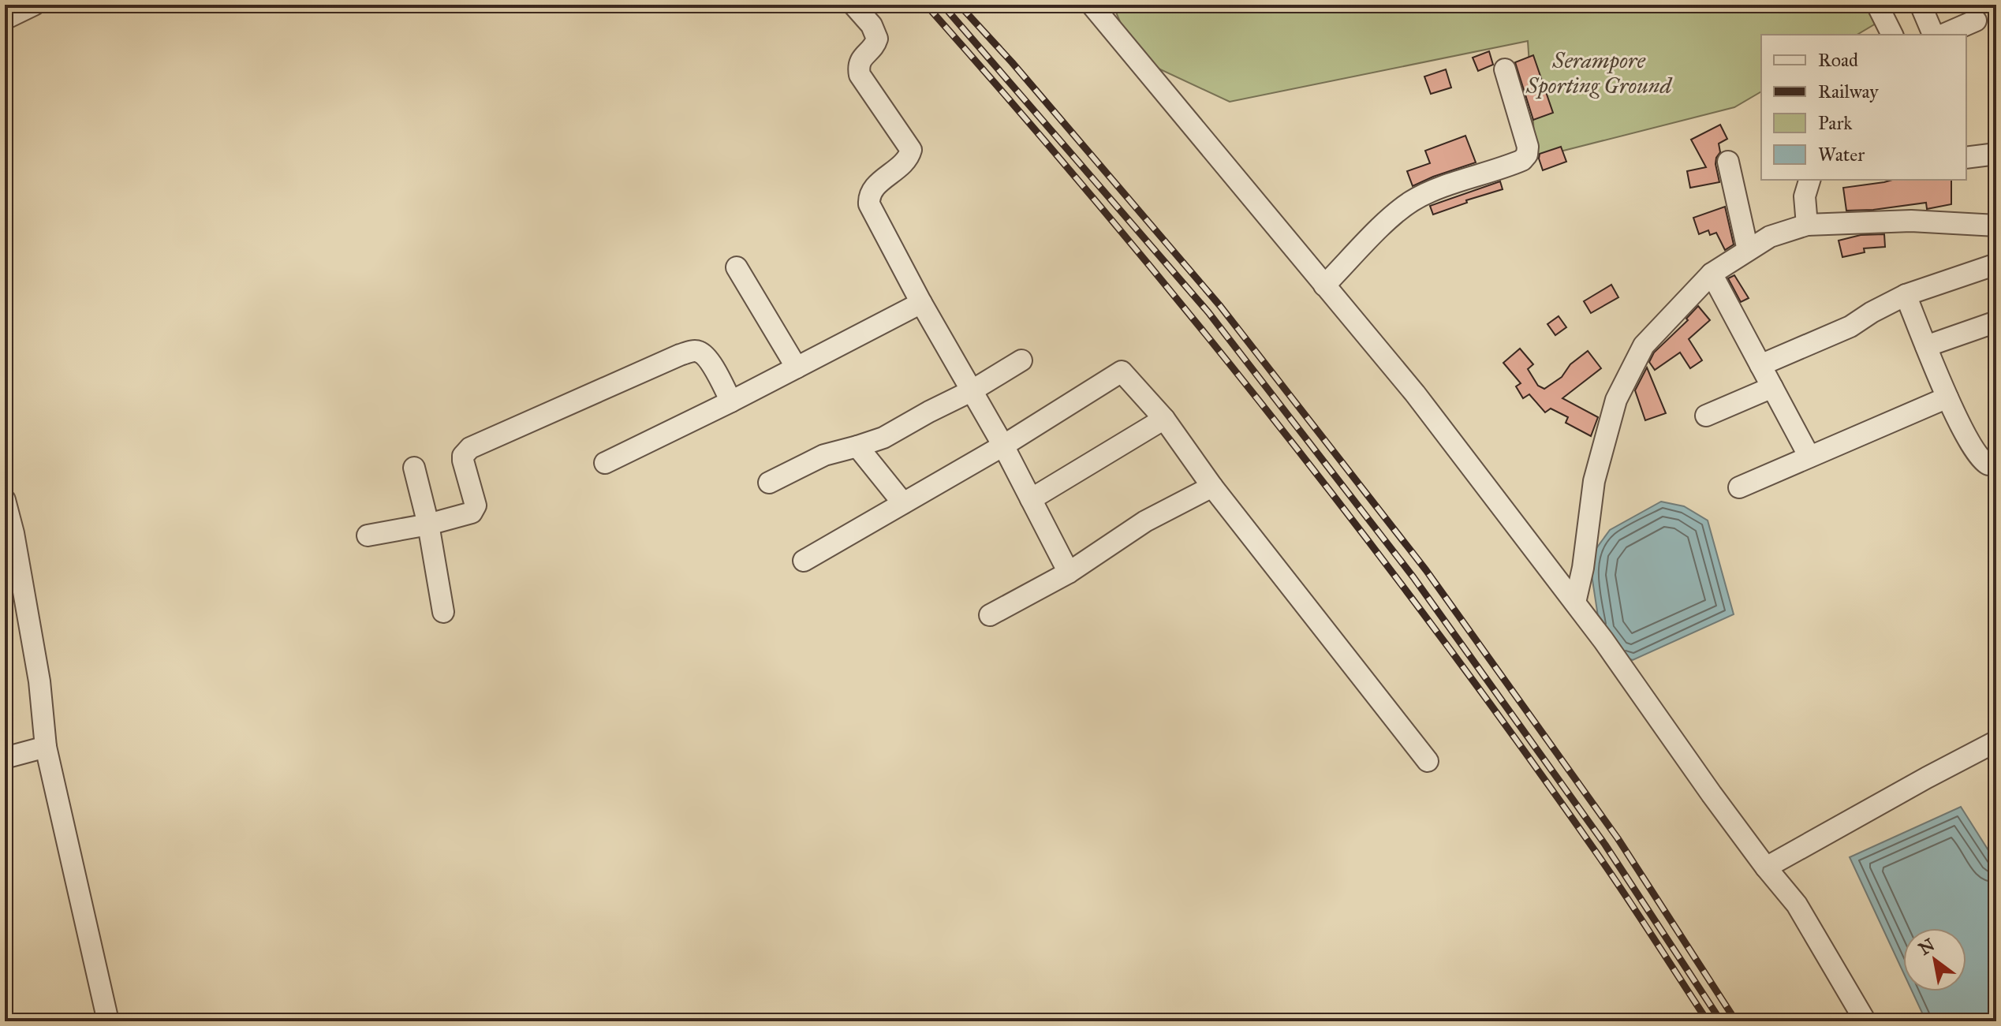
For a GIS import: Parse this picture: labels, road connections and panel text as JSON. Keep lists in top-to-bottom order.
{
  "parks": ["Serampore Sporting Ground"],
  "legend": [
    "Road",
    "Railway",
    "Park",
    "Water"
  ],
  "north": "top left"
}
